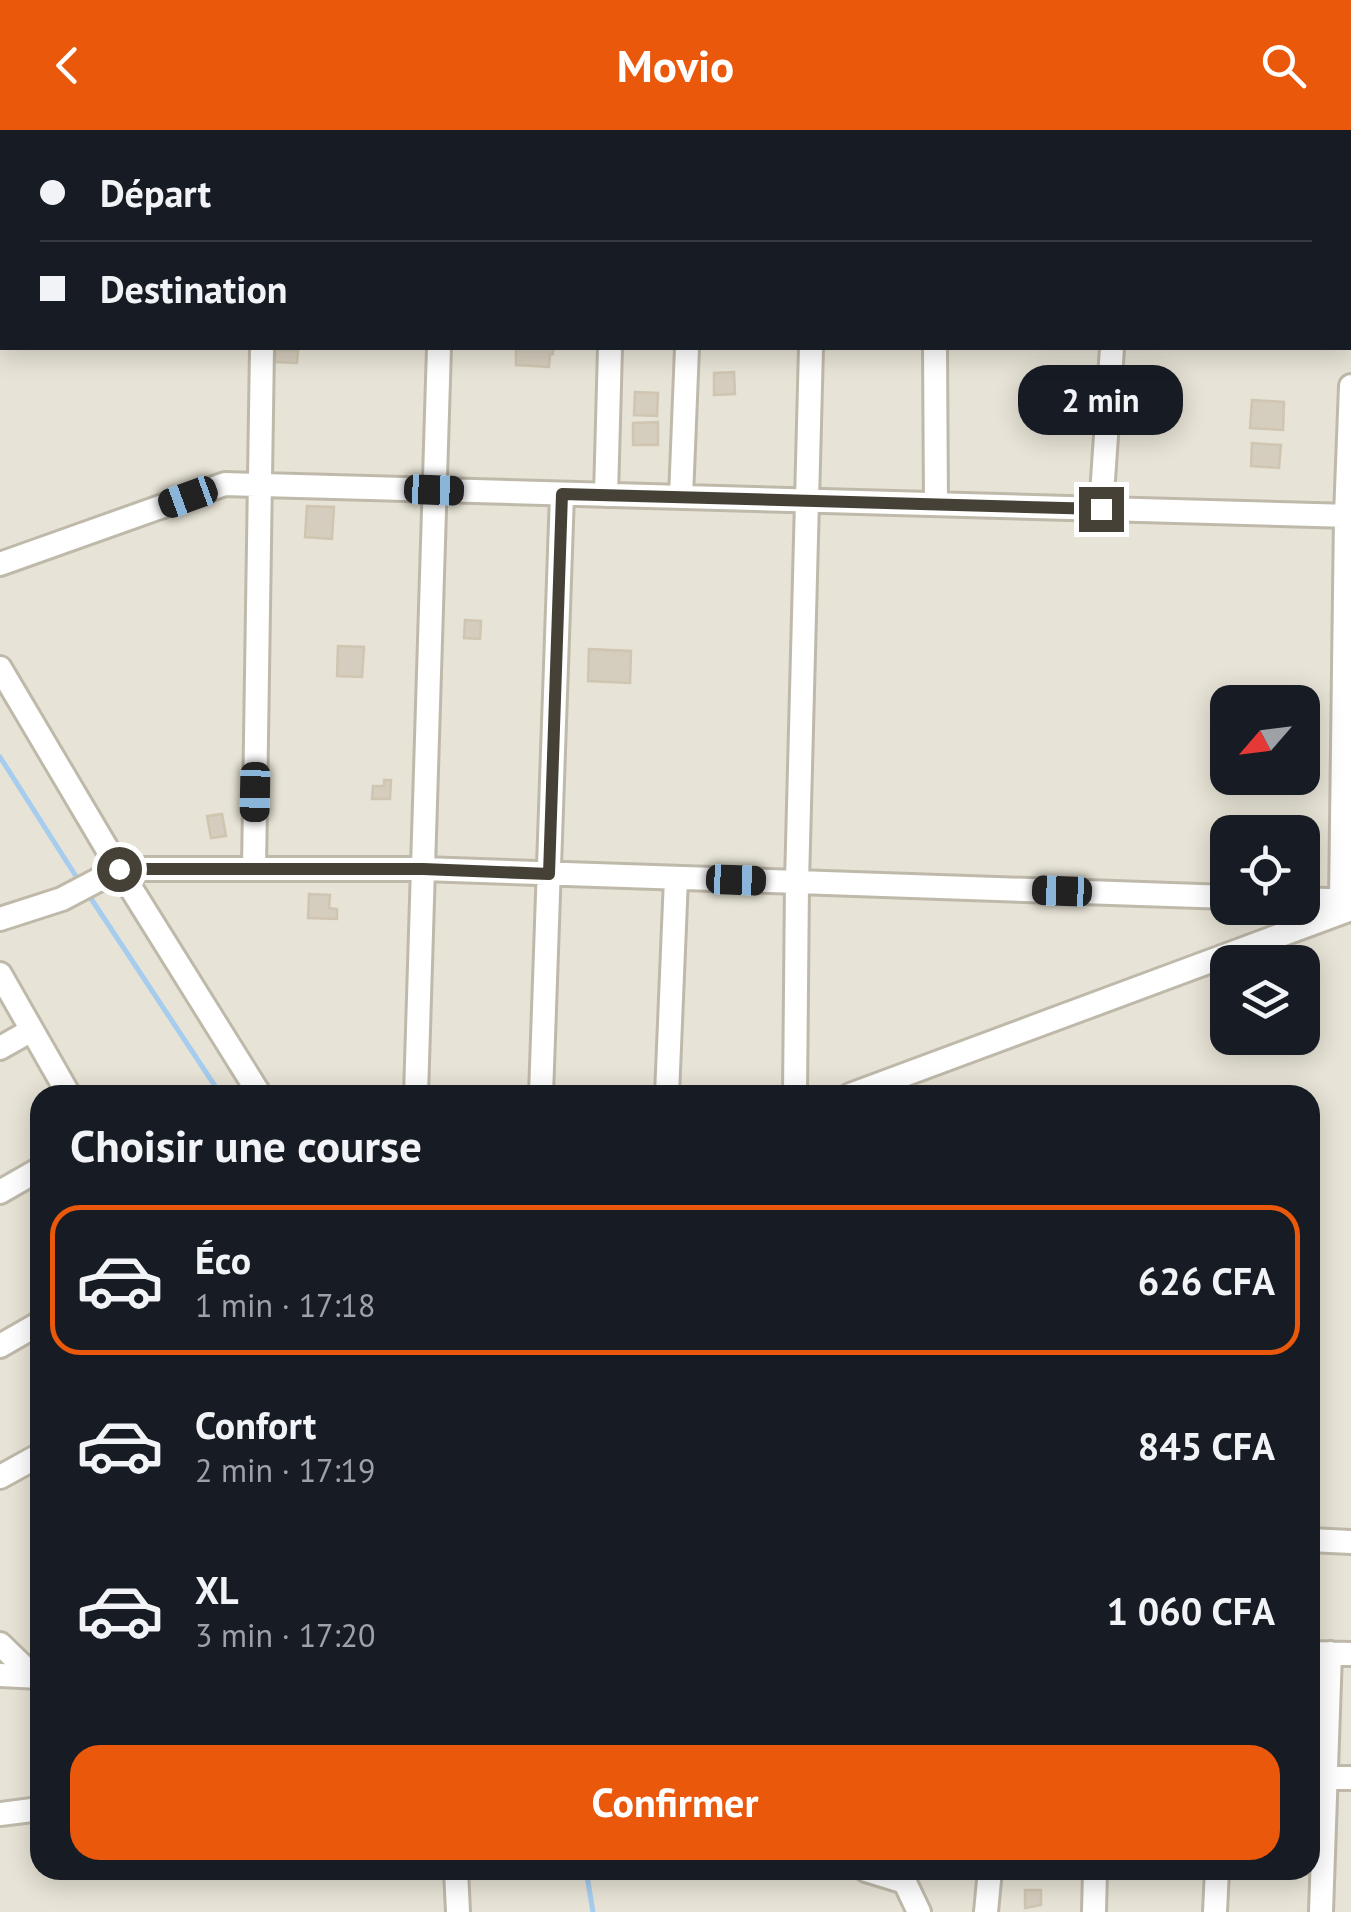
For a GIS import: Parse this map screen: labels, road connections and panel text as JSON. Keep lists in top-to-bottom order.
{
  "north": "bottom left",
  "page": {
    "header": "Movio",
    "banner": ["Départ", "Destination"],
    "bubble": "2 min",
    "heading": "Choisir une course",
    "list": [
      {
        "name": "Éco",
        "note": "1 min · 17:18",
        "value": "626 CFA"
      },
      {
        "name": "Confort",
        "note": "2 min · 17:19",
        "value": "845 CFA"
      },
      {
        "name": "XL",
        "note": "3 min · 17:20",
        "value": "1 060 CFA"
      }
    ],
    "buttons": "Confirmer"
  }
}
